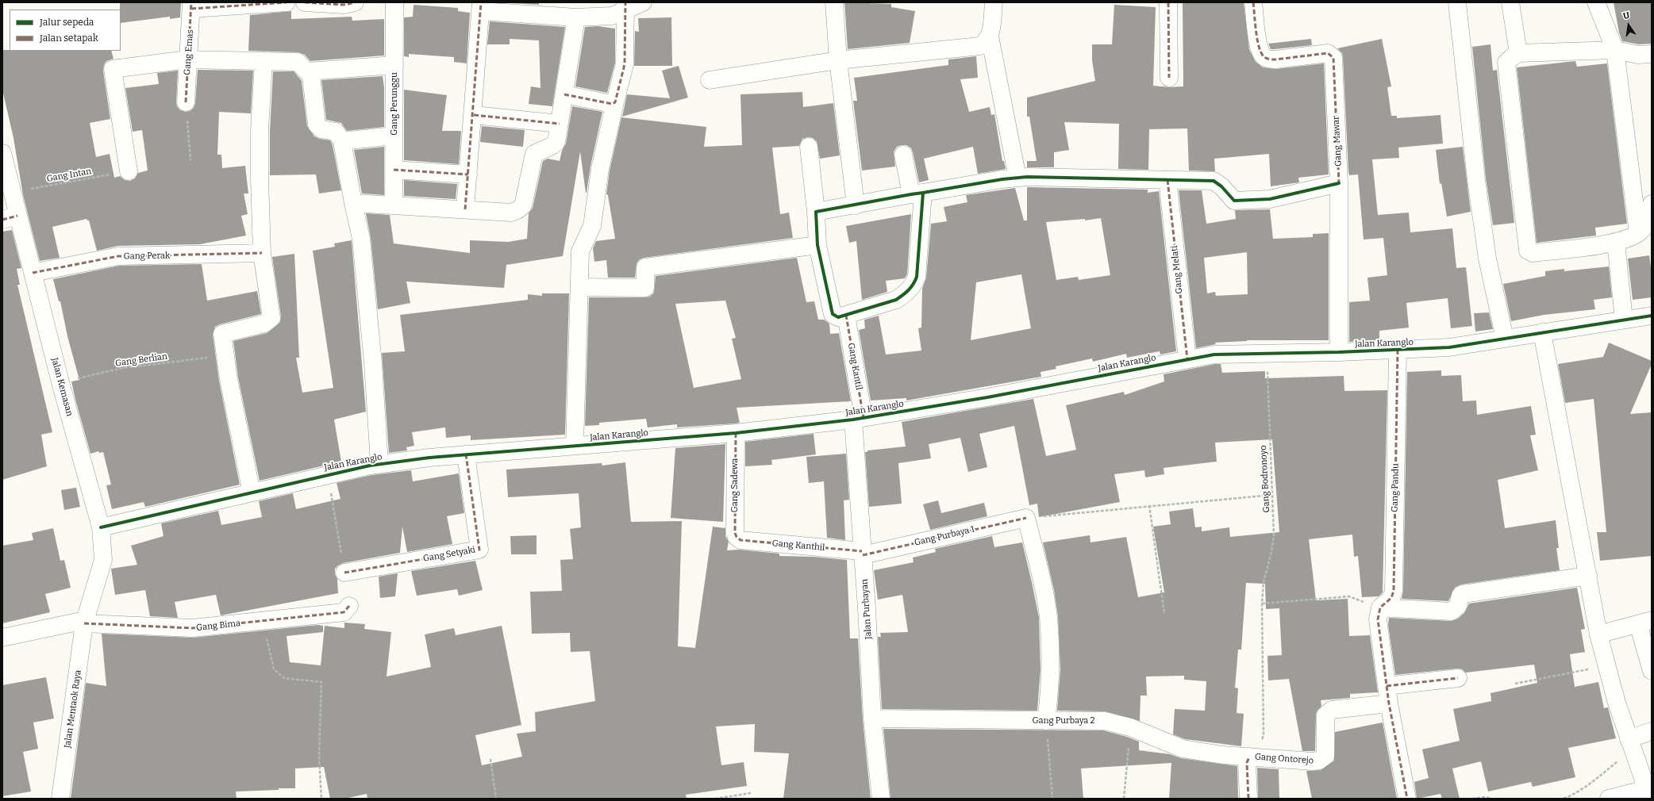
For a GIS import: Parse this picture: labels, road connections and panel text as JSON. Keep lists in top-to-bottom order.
{
  "streets": {
    "street": [
      "Gang Emas",
      "Gang Perunggu",
      "Gang Mawar",
      "Gang Perak",
      "Gang Melati",
      "Jalan Karanglo",
      "Gang Kantil",
      "Jalan Kemasan",
      "Gang Sadewa",
      "Gang Pandu",
      "Gang Purbaya 1",
      "Gang Kanthil",
      "Gang Setyaki",
      "Jalan Purbayan",
      "Gang Bima",
      "Jalan Mentaok Raya",
      "Gang Purbaya 2",
      "Gang Ontorejo"
    ],
    "path": ["Gang Intan", "Gang Berlian", "Gang Bodronoyo"]
  },
  "crossings": [
    ["Gang Mawar", "Jalan Karanglo"],
    ["Gang Intan", "Jalan Kemasan"],
    ["Gang Perak", "Jalan Kemasan"],
    ["Gang Melati", "Jalan Karanglo"],
    ["Jalan Karanglo", "Gang Kantil"],
    ["Jalan Karanglo", "Jalan Kemasan"],
    ["Jalan Karanglo", "Gang Bodronoyo"],
    ["Jalan Karanglo", "Gang Sadewa"],
    ["Jalan Karanglo", "Gang Pandu"],
    ["Jalan Karanglo", "Gang Setyaki"],
    ["Jalan Karanglo", "Jalan Purbayan"],
    ["Gang Berlian", "Jalan Kemasan"],
    ["Gang Kantil", "Jalan Purbayan"],
    ["Jalan Kemasan", "Gang Bima"],
    ["Jalan Kemasan", "Jalan Mentaok Raya"],
    ["Gang Bodronoyo", "Gang Purbaya 2"],
    ["Gang Bodronoyo", "Gang Ontorejo"],
    ["Gang Sadewa", "Gang Kanthil"],
    ["Gang Purbaya 1", "Gang Kanthil"],
    ["Gang Purbaya 1", "Jalan Purbayan"],
    ["Gang Kanthil", "Jalan Purbayan"],
    ["Jalan Purbayan", "Gang Purbaya 2"],
    ["Gang Bima", "Jalan Mentaok Raya"],
    ["Gang Purbaya 2", "Gang Ontorejo"]
  ],
  "legend": ["Jalur sepeda", "Jalan setapak"],
  "north": "top"
}
